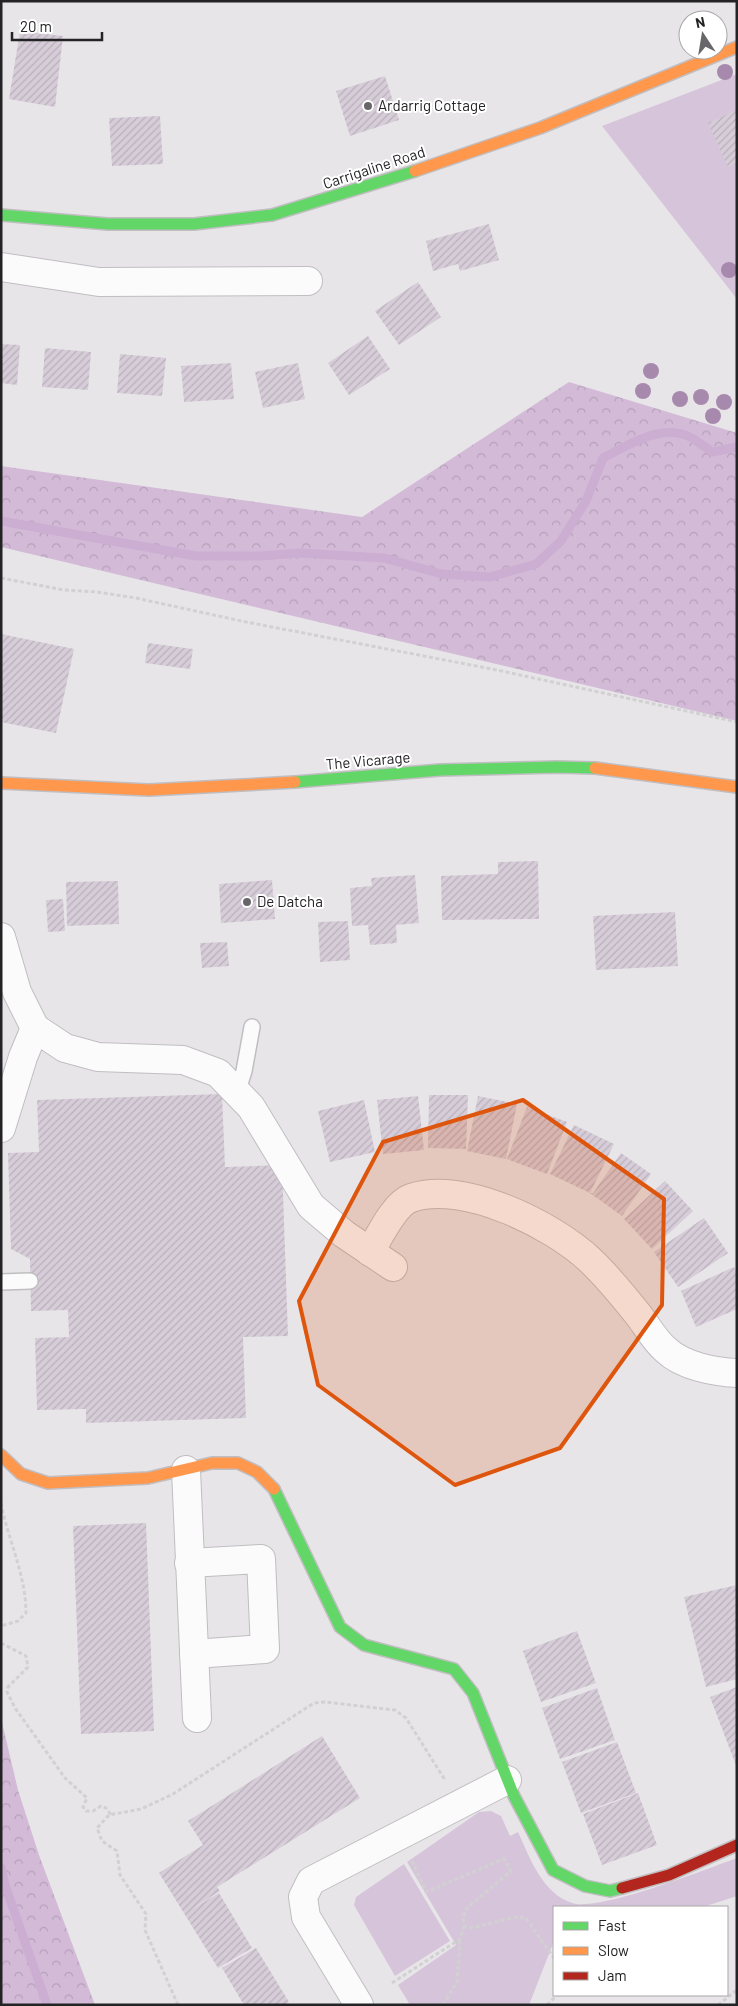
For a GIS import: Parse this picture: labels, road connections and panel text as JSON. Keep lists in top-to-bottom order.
{
  "streets": {
    "street": ["Carrigaline Road", "The Vicarage"]
  },
  "places": ["Ardarrig Cottage", "De Datcha"],
  "legend": ["Fast", "Slow", "Jam"],
  "scale_bar": "20 m",
  "north": "top"
}
